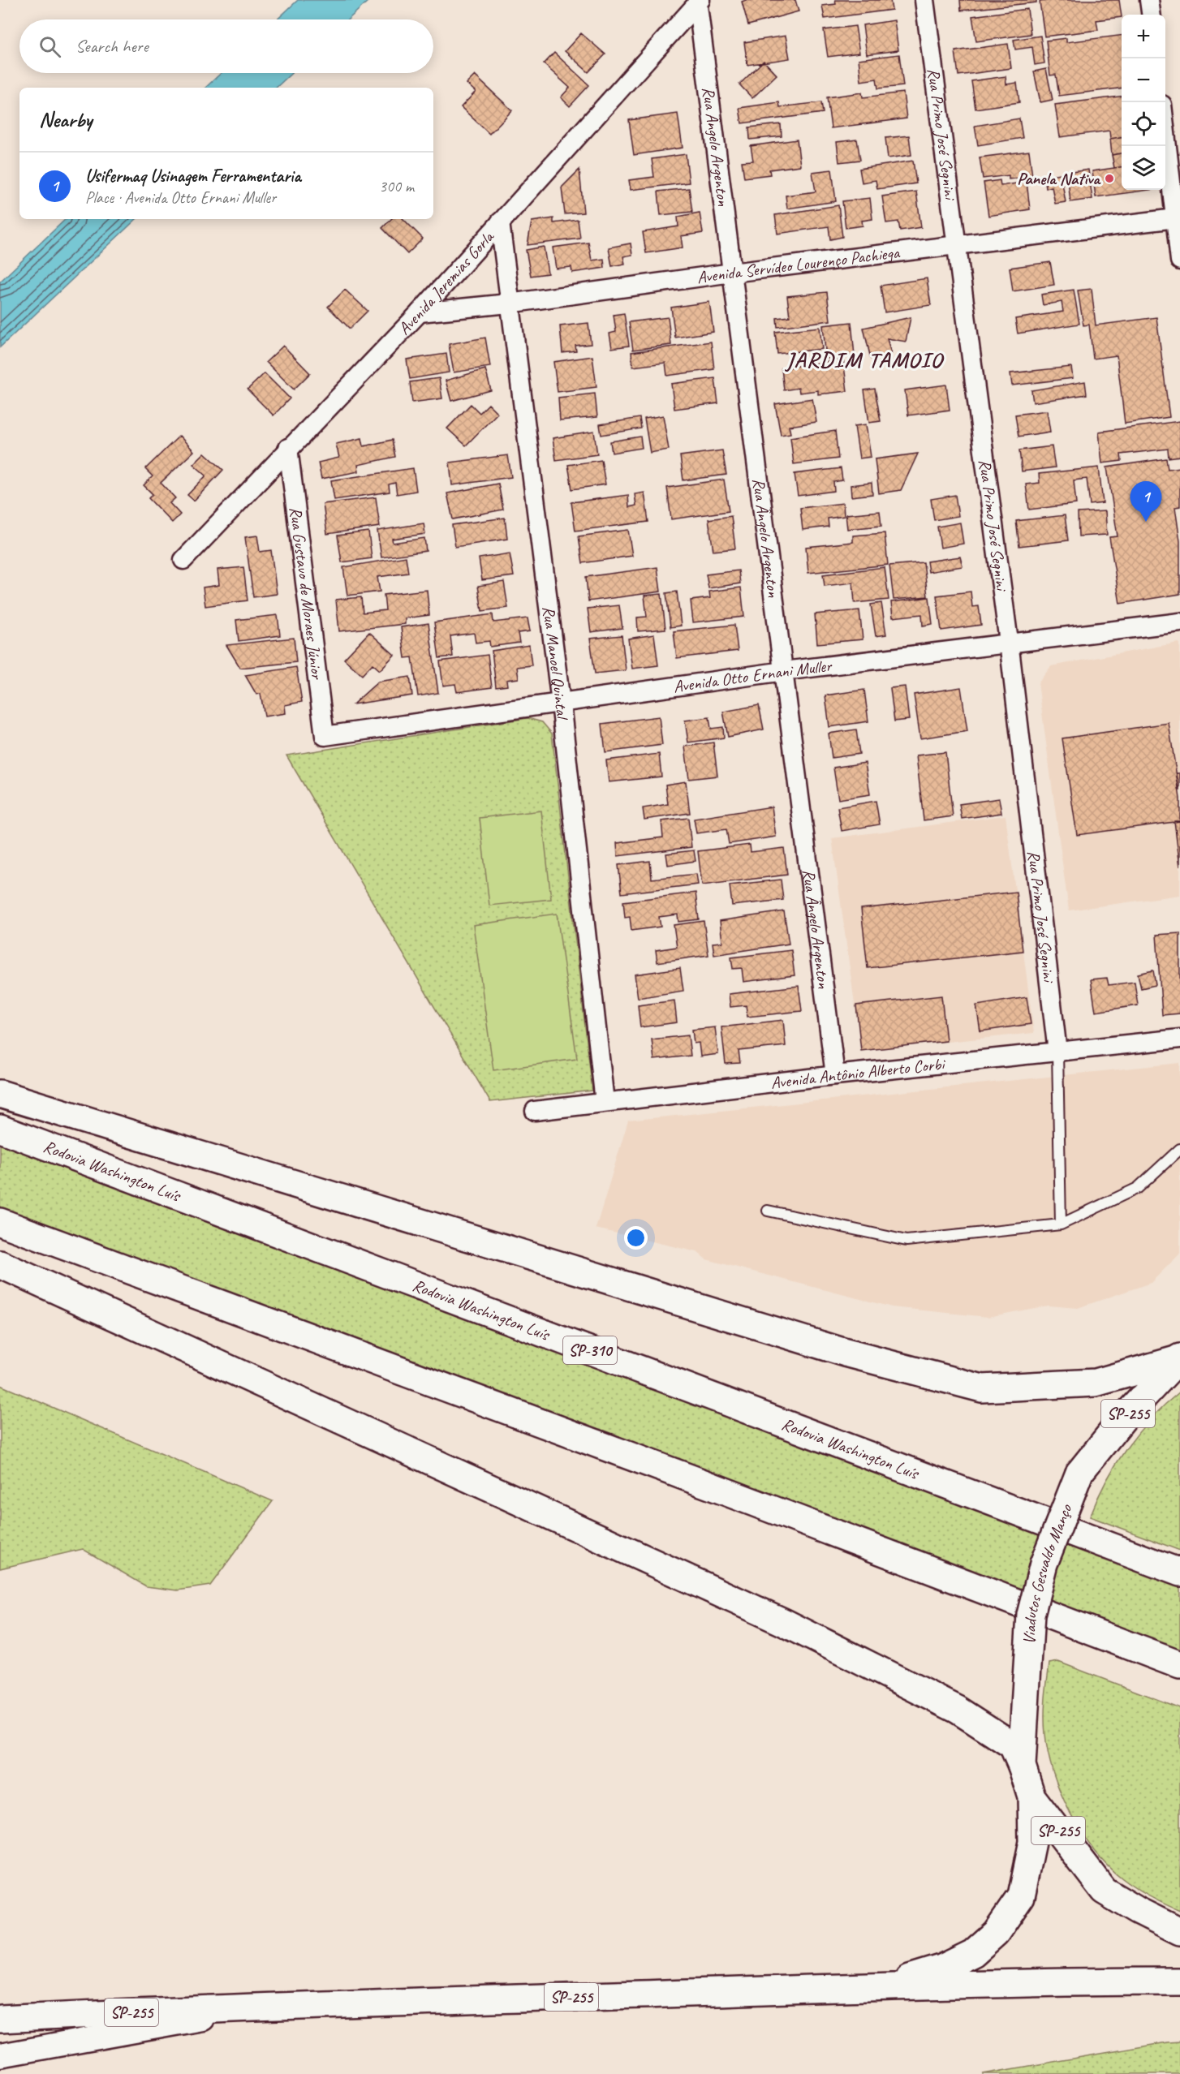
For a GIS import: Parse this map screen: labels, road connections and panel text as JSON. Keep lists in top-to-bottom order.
{
  "streets": {
    "highway": [
      "Rodovia Washington Luís",
      "SP-310",
      "SP-255",
      "Viadutos Gesualdo Manço"
    ],
    "street": [
      "Rua Primo José Segnini",
      "Rua Ângelo Argenton",
      "Avenida Servídeo Lourenço Pachiega",
      "Avenida Jeremias Gorla",
      "Rua Gustavo de Moraes Júnior",
      "Rua Manoel Quintal",
      "Avenida Otto Ernani Muller",
      "Avenida Antônio Alberto Corbi"
    ]
  },
  "crossings": [
    ["Rua Primo José Segnini", "Avenida Servídeo Lourenço Pachiega"],
    ["Rua Primo José Segnini", "Avenida Otto Ernani Muller"],
    ["Rua Primo José Segnini", "Avenida Antônio Alberto Corbi"],
    ["Rua Ângelo Argenton", "Avenida Servídeo Lourenço Pachiega"],
    ["Rua Ângelo Argenton", "Avenida Jeremias Gorla"],
    ["Rua Ângelo Argenton", "Avenida Otto Ernani Muller"],
    ["Rua Ângelo Argenton", "Avenida Antônio Alberto Corbi"],
    ["Avenida Servídeo Lourenço Pachiega", "Avenida Jeremias Gorla"],
    ["Avenida Servídeo Lourenço Pachiega", "Rua Manoel Quintal"],
    ["Avenida Jeremias Gorla", "Rua Gustavo de Moraes Júnior"],
    ["Avenida Jeremias Gorla", "Rua Manoel Quintal"],
    ["Rua Gustavo de Moraes Júnior", "Avenida Otto Ernani Muller"],
    ["Rua Manoel Quintal", "Avenida Otto Ernani Muller"],
    ["Rua Manoel Quintal", "Avenida Antônio Alberto Corbi"],
    ["SP-255", "Viadutos Gesualdo Manço"]
  ],
  "districts": ["JARDIM TAMOIO"],
  "places": ["Panela Nativa"],
  "page": {
    "map_buttons": ["+", "−"],
    "search": "Search here",
    "heading": "Nearby",
    "list": [
      {
        "mark": "1",
        "name": "Usifermaq Usinagem Ferramentaria",
        "note": "Place · Avenida Otto Ernani Muller",
        "value": "300 m"
      }
    ],
    "pins": "1"
  }
}
